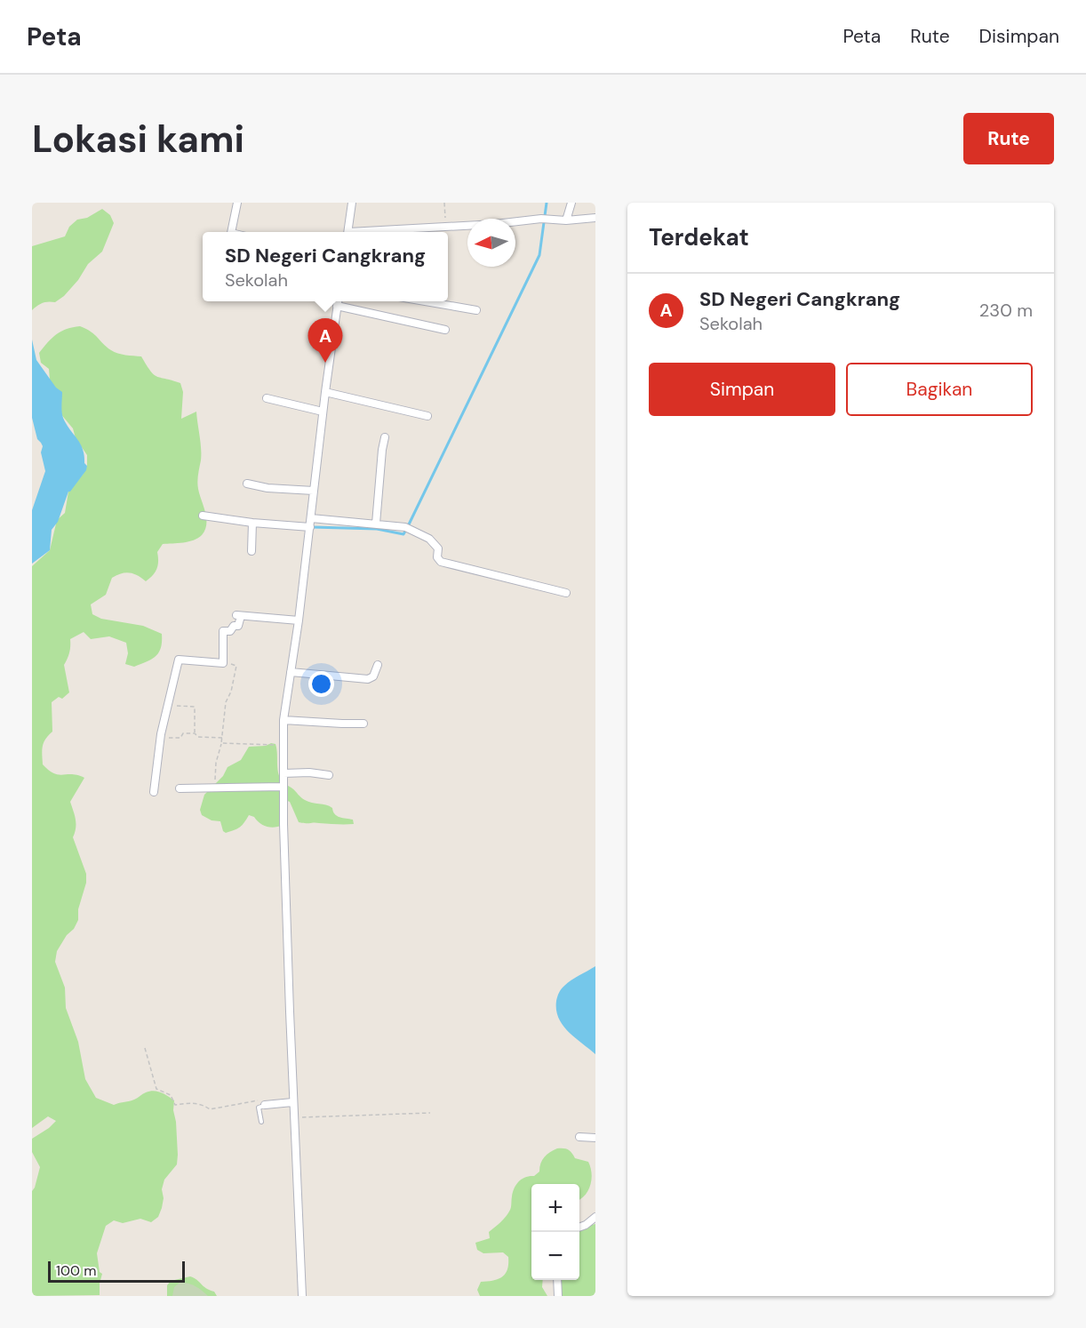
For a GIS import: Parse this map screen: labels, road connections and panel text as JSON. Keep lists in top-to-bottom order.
{
  "scale_bar": "100 m",
  "north": "left",
  "page": {
    "header": "Peta",
    "nav": ["Peta", "Rute", "Disimpan"],
    "buttons": [
      "Rute",
      ["Simpan", "Bagikan"]
    ],
    "title": "Lokasi kami",
    "heading": "Terdekat",
    "popup": ["SD Negeri Cangkrang", "Sekolah"],
    "list": [
      {
        "mark": "A",
        "name": "SD Negeri Cangkrang",
        "note": "Sekolah",
        "value": "230 m"
      }
    ],
    "pins": "A",
    "map_buttons": ["+", "−"],
    "scale": "100 m"
  }
}
